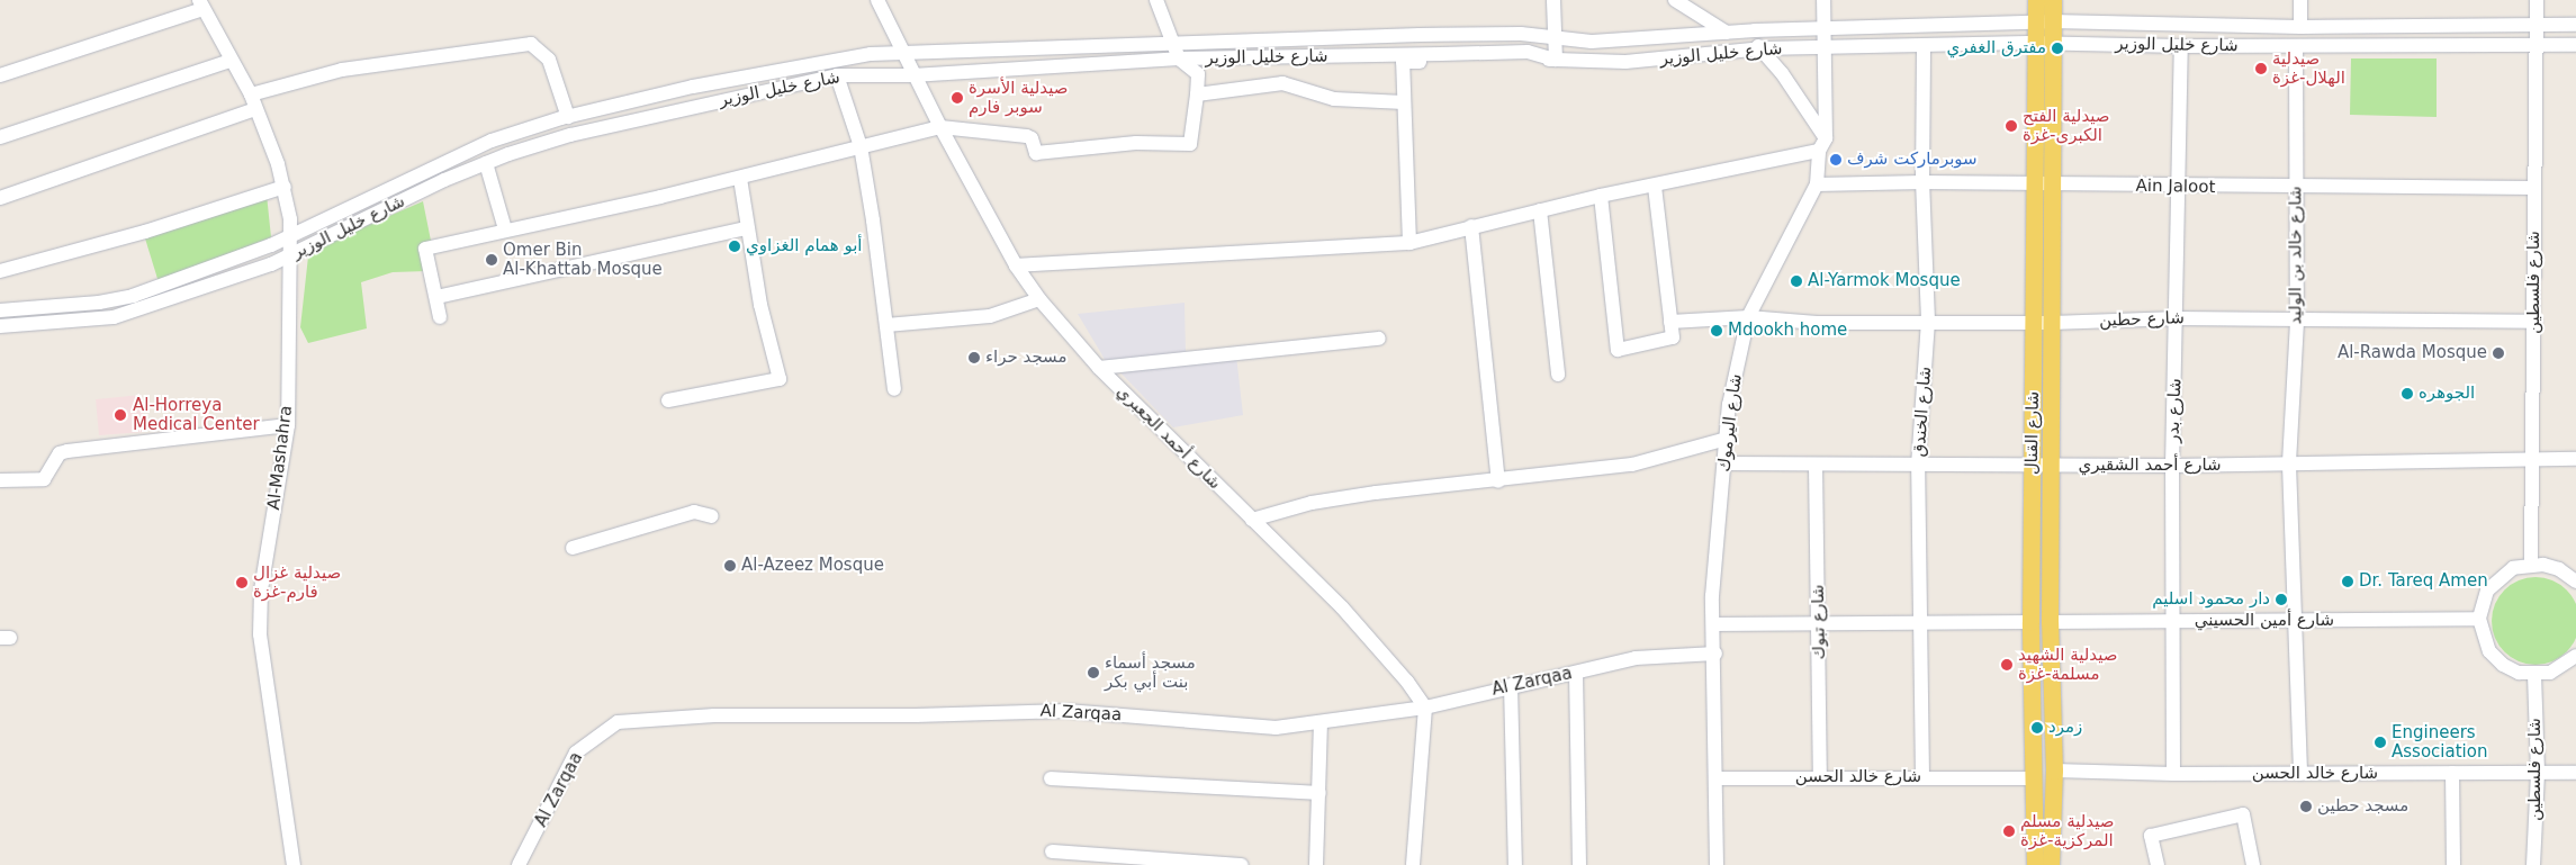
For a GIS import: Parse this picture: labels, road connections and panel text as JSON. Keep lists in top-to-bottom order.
{
  "streets": {
    "main road": ["شارع القنال"],
    "street": [
      "شارع خليل الوزير",
      "Ain Jaloot",
      "شارع خالد بن الوليد",
      "شارع فلسطين",
      "شارع حطين",
      "شارع بدر",
      "شارع الخندق",
      "شارع اليرموك",
      "شارع أحمد الجعبري",
      "Al-Mashahra",
      "شارع أحمد الشقيري",
      "شارع أمين الحسيني",
      "شارع تبوك",
      "Al Zarqaa",
      "شارع خالد الحسن"
    ]
  },
  "crossings": [
    ["شارع خليل الوزير", "شارع خالد بن الوليد"],
    ["شارع خليل الوزير", "شارع فلسطين"],
    ["شارع خليل الوزير", "شارع بدر"],
    ["شارع خليل الوزير", "شارع الخندق"],
    ["شارع خليل الوزير", "شارع اليرموك"],
    ["شارع خليل الوزير", "شارع القنال"],
    ["شارع خليل الوزير", "شارع أحمد الجعبري"],
    ["شارع خليل الوزير", "Al-Mashahra"],
    ["Ain Jaloot", "شارع خالد بن الوليد"],
    ["Ain Jaloot", "شارع فلسطين"],
    ["Ain Jaloot", "شارع بدر"],
    ["Ain Jaloot", "شارع الخندق"],
    ["Ain Jaloot", "شارع اليرموك"],
    ["Ain Jaloot", "شارع القنال"],
    ["شارع خالد بن الوليد", "شارع حطين"],
    ["شارع خالد بن الوليد", "شارع أحمد الشقيري"],
    ["شارع خالد بن الوليد", "شارع أمين الحسيني"],
    ["شارع خالد بن الوليد", "شارع خالد الحسن"],
    ["شارع فلسطين", "شارع حطين"],
    ["شارع فلسطين", "شارع أحمد الشقيري"],
    ["شارع فلسطين", "شارع خالد الحسن"],
    ["شارع حطين", "شارع بدر"],
    ["شارع حطين", "شارع الخندق"],
    ["شارع حطين", "شارع اليرموك"],
    ["شارع حطين", "شارع القنال"],
    ["شارع بدر", "شارع أحمد الشقيري"],
    ["شارع بدر", "شارع أمين الحسيني"],
    ["شارع بدر", "شارع خالد الحسن"],
    ["شارع الخندق", "شارع أحمد الشقيري"],
    ["شارع الخندق", "شارع خالد الحسن"],
    ["شارع اليرموك", "شارع أحمد الشقيري"],
    ["شارع اليرموك", "Al Zarqaa"],
    ["شارع اليرموك", "شارع خالد الحسن"],
    ["شارع القنال", "شارع أحمد الشقيري"],
    ["شارع القنال", "شارع أمين الحسيني"],
    ["شارع القنال", "شارع خالد الحسن"],
    ["شارع أحمد الجعبري", "Al Zarqaa"],
    ["شارع أحمد الشقيري", "شارع تبوك"],
    ["شارع تبوك", "شارع خالد الحسن"]
  ],
  "places": [
    "مفترق الغفري",
    "صيدلية الهلال-غزة",
    "صيدلية الأسرة سوبر فارم",
    "صيدلية الفتح الكبرى-غزة",
    "سوبرماركت شرف",
    "أبو همام الغزاوي",
    "Omer Bin Al-Khattab Mosque",
    "Al-Yarmok Mosque",
    "Mdookh home",
    "Al-Rawda Mosque",
    "مسجد حراء",
    "الجوهره",
    "Al-Horreya Medical Center",
    "Al-Azeez Mosque",
    "Dr. Tareq Amen",
    "صيدلية غزال فارم-غزة",
    "دار محمود اسليم",
    "صيدلية الشهيد مسلمة-غزة",
    "مسجد أسماء بنت أبي بكر",
    "زمرد",
    "Engineers Association",
    "مسجد حطين",
    "صيدلية مسلم المركزية-غزة"
  ]
}
